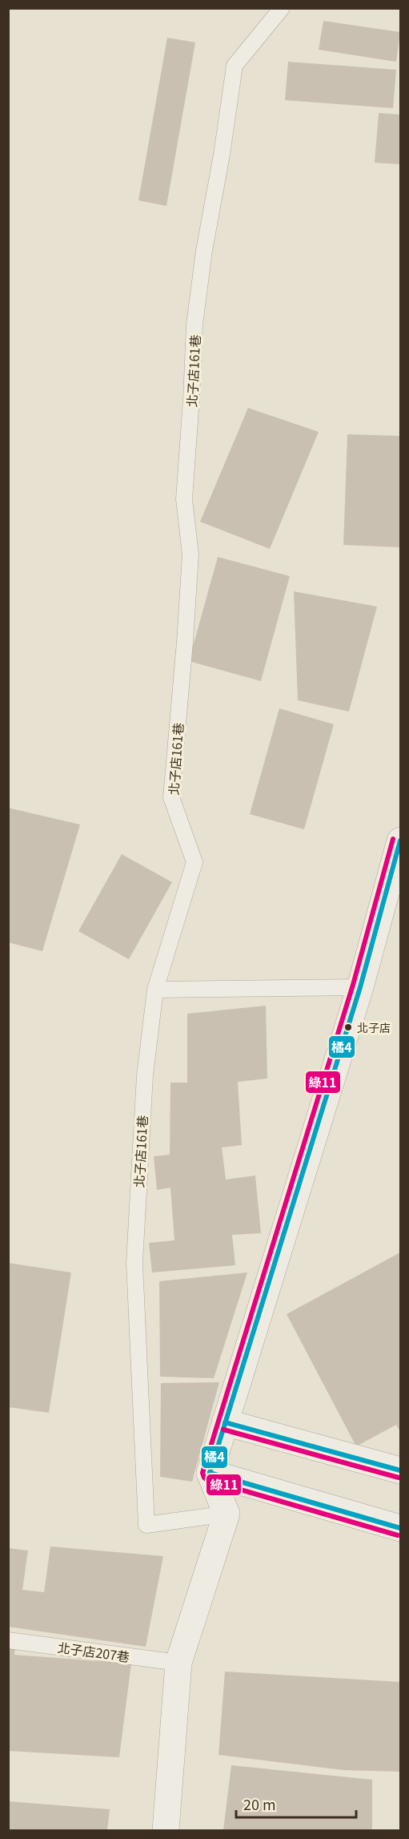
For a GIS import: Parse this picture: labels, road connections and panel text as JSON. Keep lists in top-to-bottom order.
{
  "streets": {
    "lane": ["北子店161巷", "北子店207巷"]
  },
  "places": ["北子店"],
  "lines": ["transit line 綠11", "transit line 橘4"],
  "scale_bar": "20 m"
}
